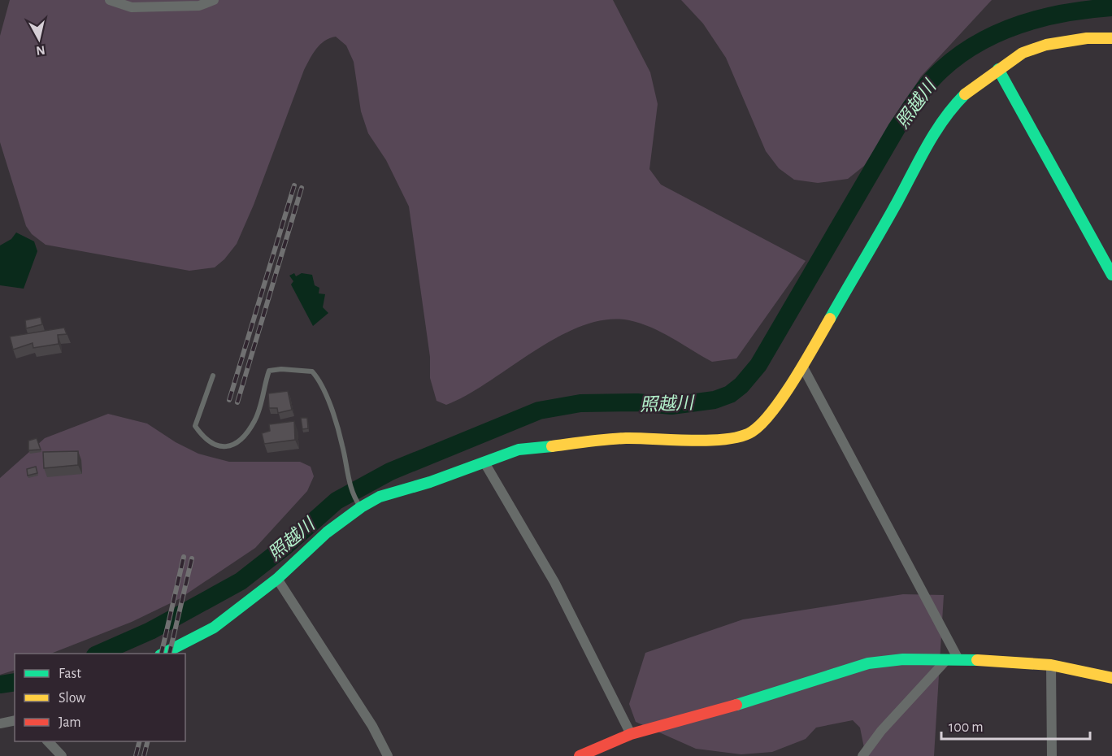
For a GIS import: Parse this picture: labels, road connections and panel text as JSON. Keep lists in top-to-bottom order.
{
  "water": ["照越川"],
  "legend": ["Fast", "Slow", "Jam"],
  "scale_bar": "100 m",
  "north": "bottom"
}
